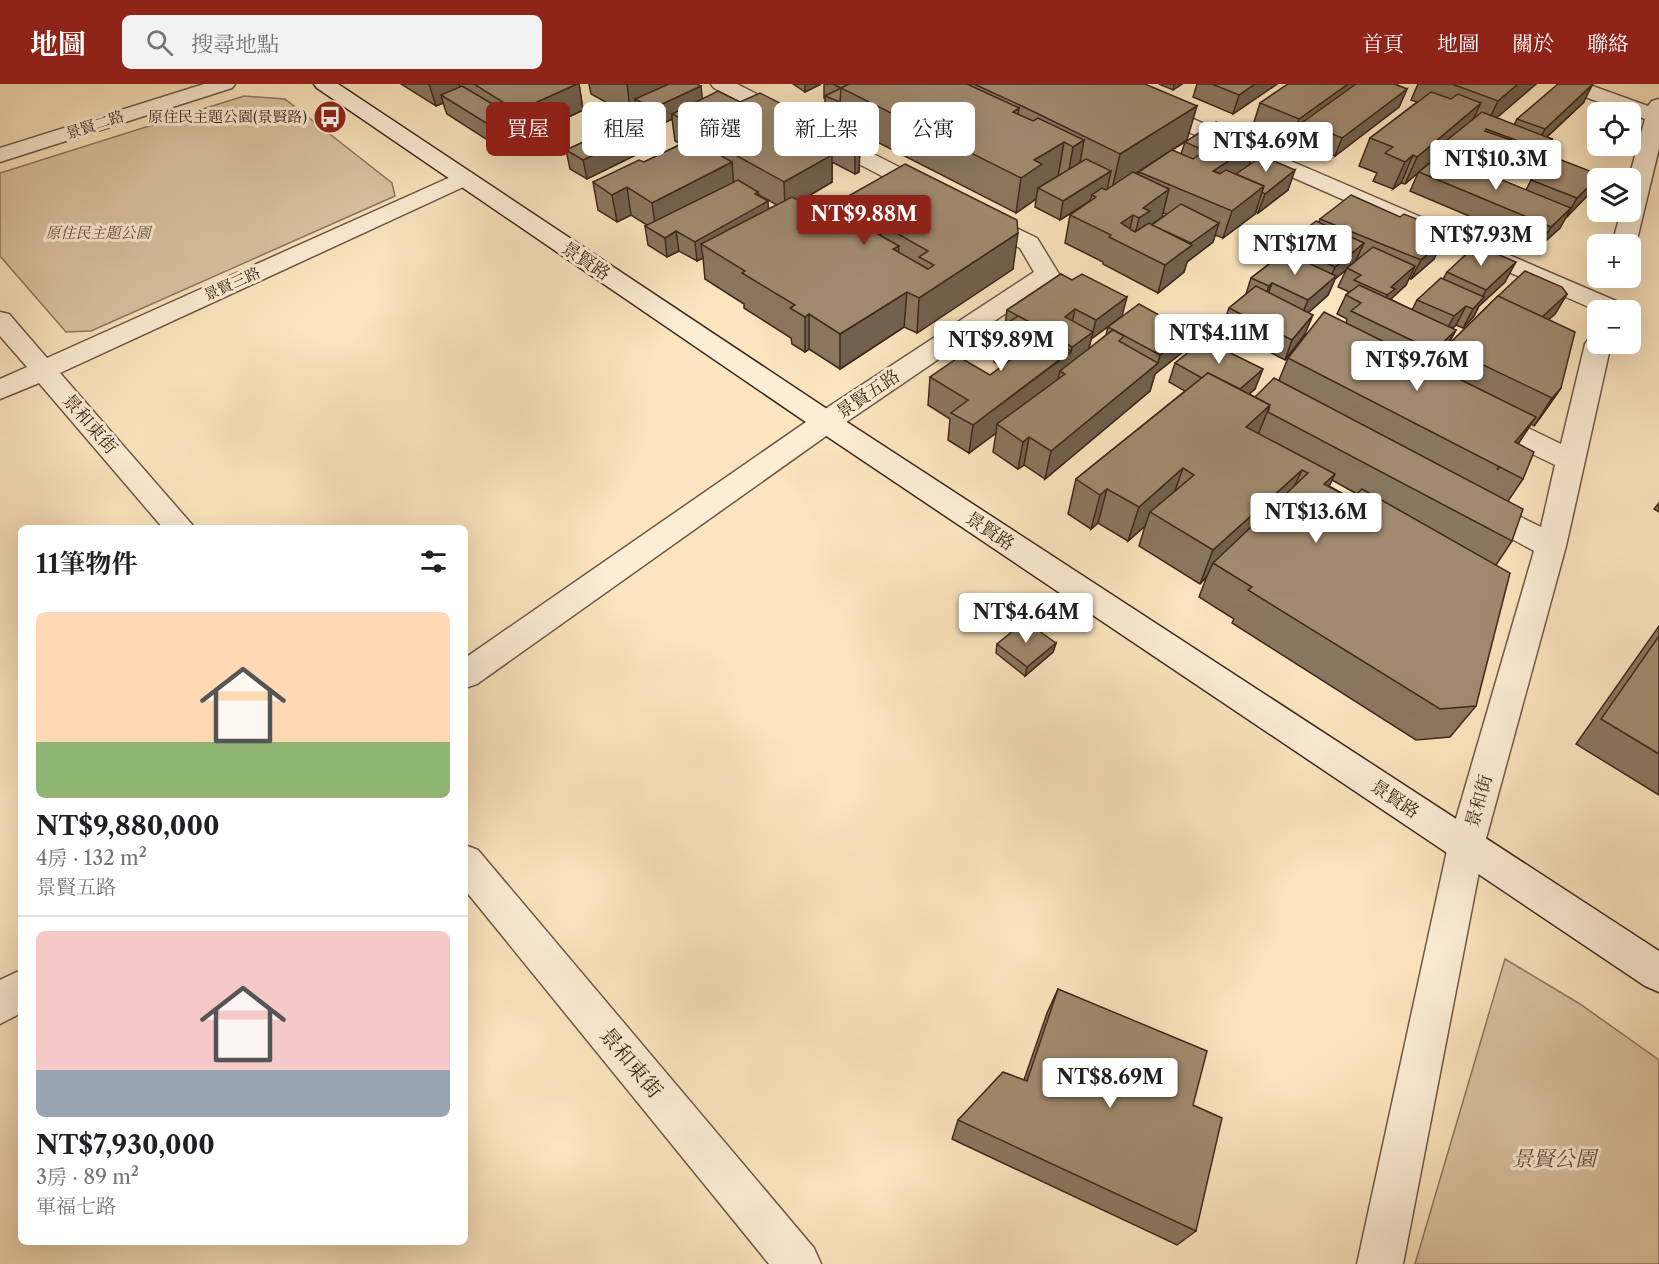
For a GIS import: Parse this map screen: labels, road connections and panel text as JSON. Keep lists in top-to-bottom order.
{
  "streets": {
    "street": [
      "景賢二路",
      "景賢路",
      "景賢三路",
      "景賢五路",
      "景和東街",
      "景和街"
    ]
  },
  "crossings": [
    ["景賢路", "景賢三路"],
    ["景賢路", "景賢五路"],
    ["景賢路", "景和街"],
    ["景賢三路", "景和東街"]
  ],
  "parks": ["原住民主題公園", "景賢公園"],
  "places": {
    "bus stop": ["原住民主題公園(景賢路)"]
  },
  "page": {
    "header": "地圖",
    "search": "搜尋地點",
    "nav": [
      "首頁",
      "地圖",
      "關於",
      "聯絡"
    ],
    "map_buttons": ["+", "−"],
    "chip": [
      "買屋",
      "租屋",
      "篩選",
      "新上架",
      "公寓"
    ],
    "price": [
      "NT$4.69M",
      "NT$10.3M",
      "NT$9.88M",
      "NT$7.93M",
      "NT$17M",
      "NT$4.11M",
      "NT$9.89M",
      "NT$9.76M",
      "NT$13.6M",
      "NT$4.64M",
      "NT$8.69M"
    ],
    "heading": "11筆物件",
    "list": [
      {
        "name": "NT$9,880,000",
        "note": "4房 · 132 m² · 景賢五路"
      },
      {
        "name": "NT$7,930,000",
        "note": "3房 · 89 m² · 軍福七路"
      }
    ]
  }
}
